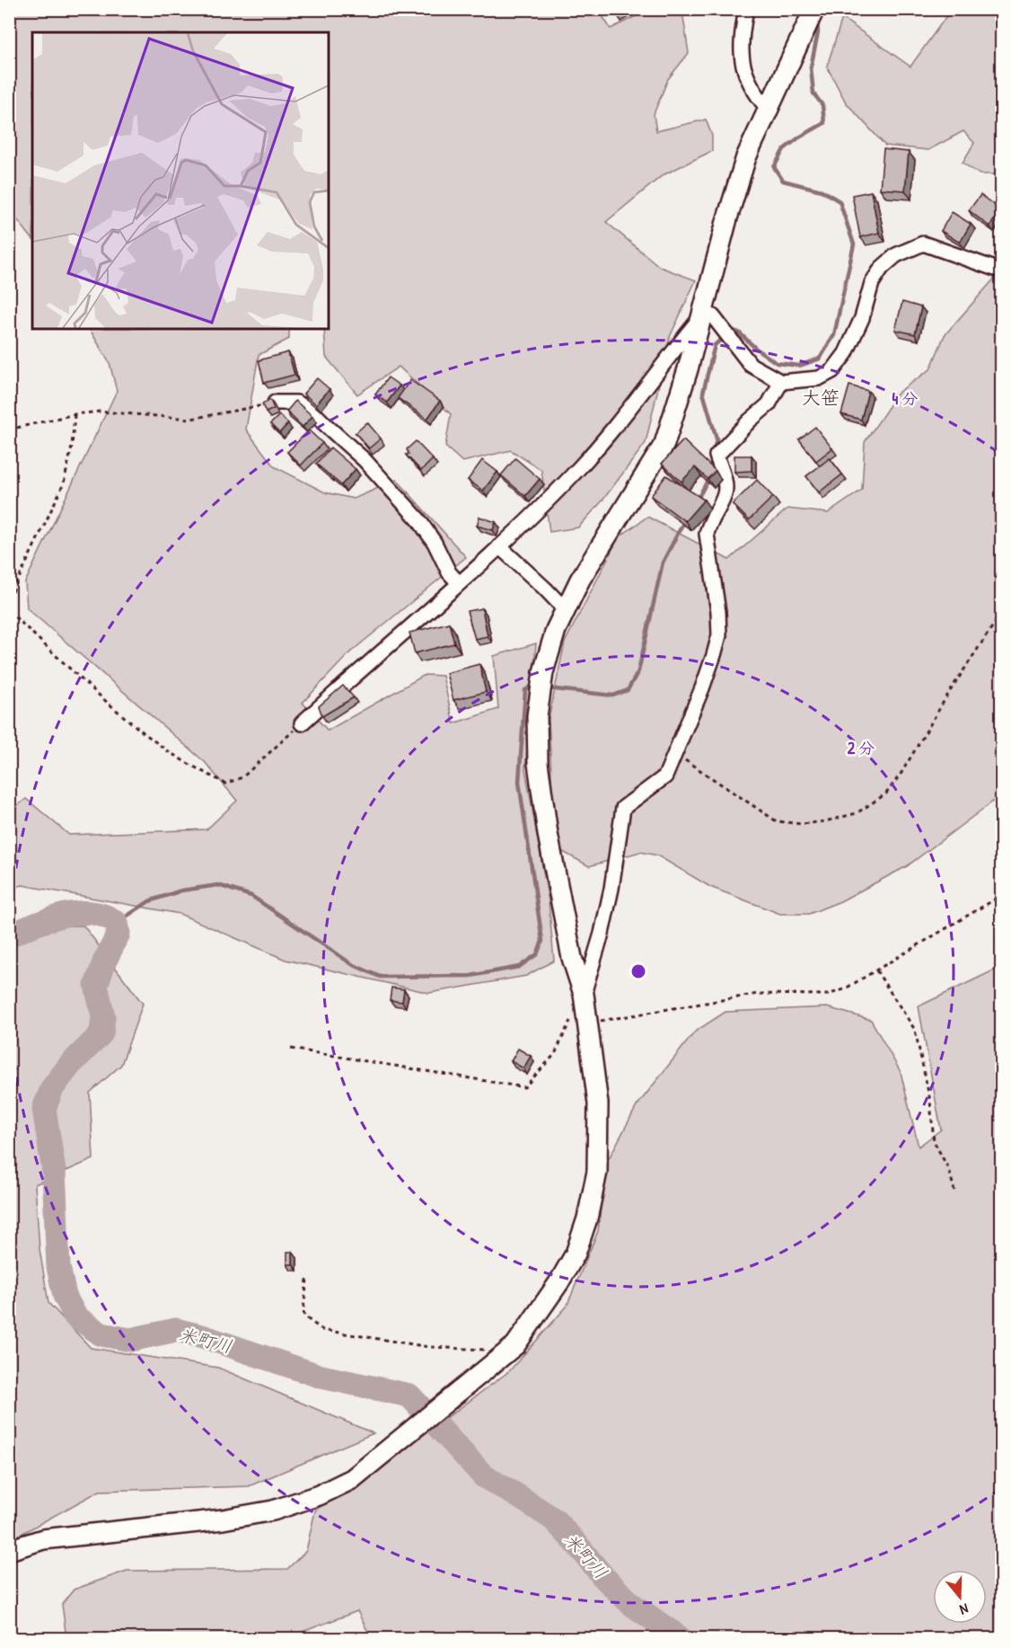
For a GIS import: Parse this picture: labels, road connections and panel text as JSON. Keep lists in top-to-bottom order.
{
  "districts": ["大笹"],
  "water": ["米町川"],
  "north": "bottom",
  "rings": ["4 分", "2 分"]
}
